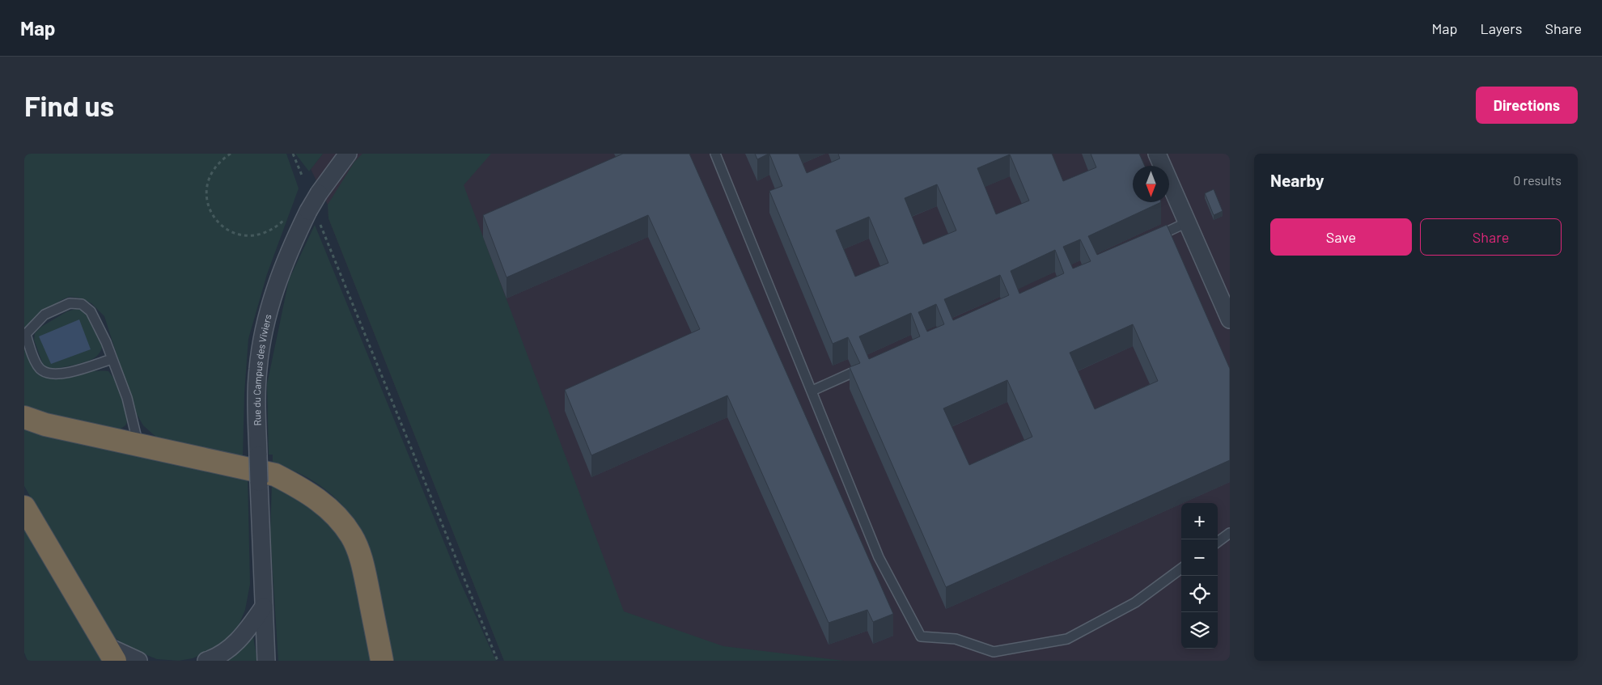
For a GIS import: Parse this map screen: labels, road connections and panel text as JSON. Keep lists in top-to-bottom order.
{
  "streets": {
    "street": ["Rue du Campus des Viviers"]
  },
  "north": "bottom",
  "page": {
    "header": "Map",
    "nav": ["Map", "Layers", "Share"],
    "buttons": [
      "Directions",
      ["Save", "Share"]
    ],
    "title": "Find us",
    "heading": ["Nearby", "0 results"],
    "map_buttons": ["+", "−"]
  }
}
